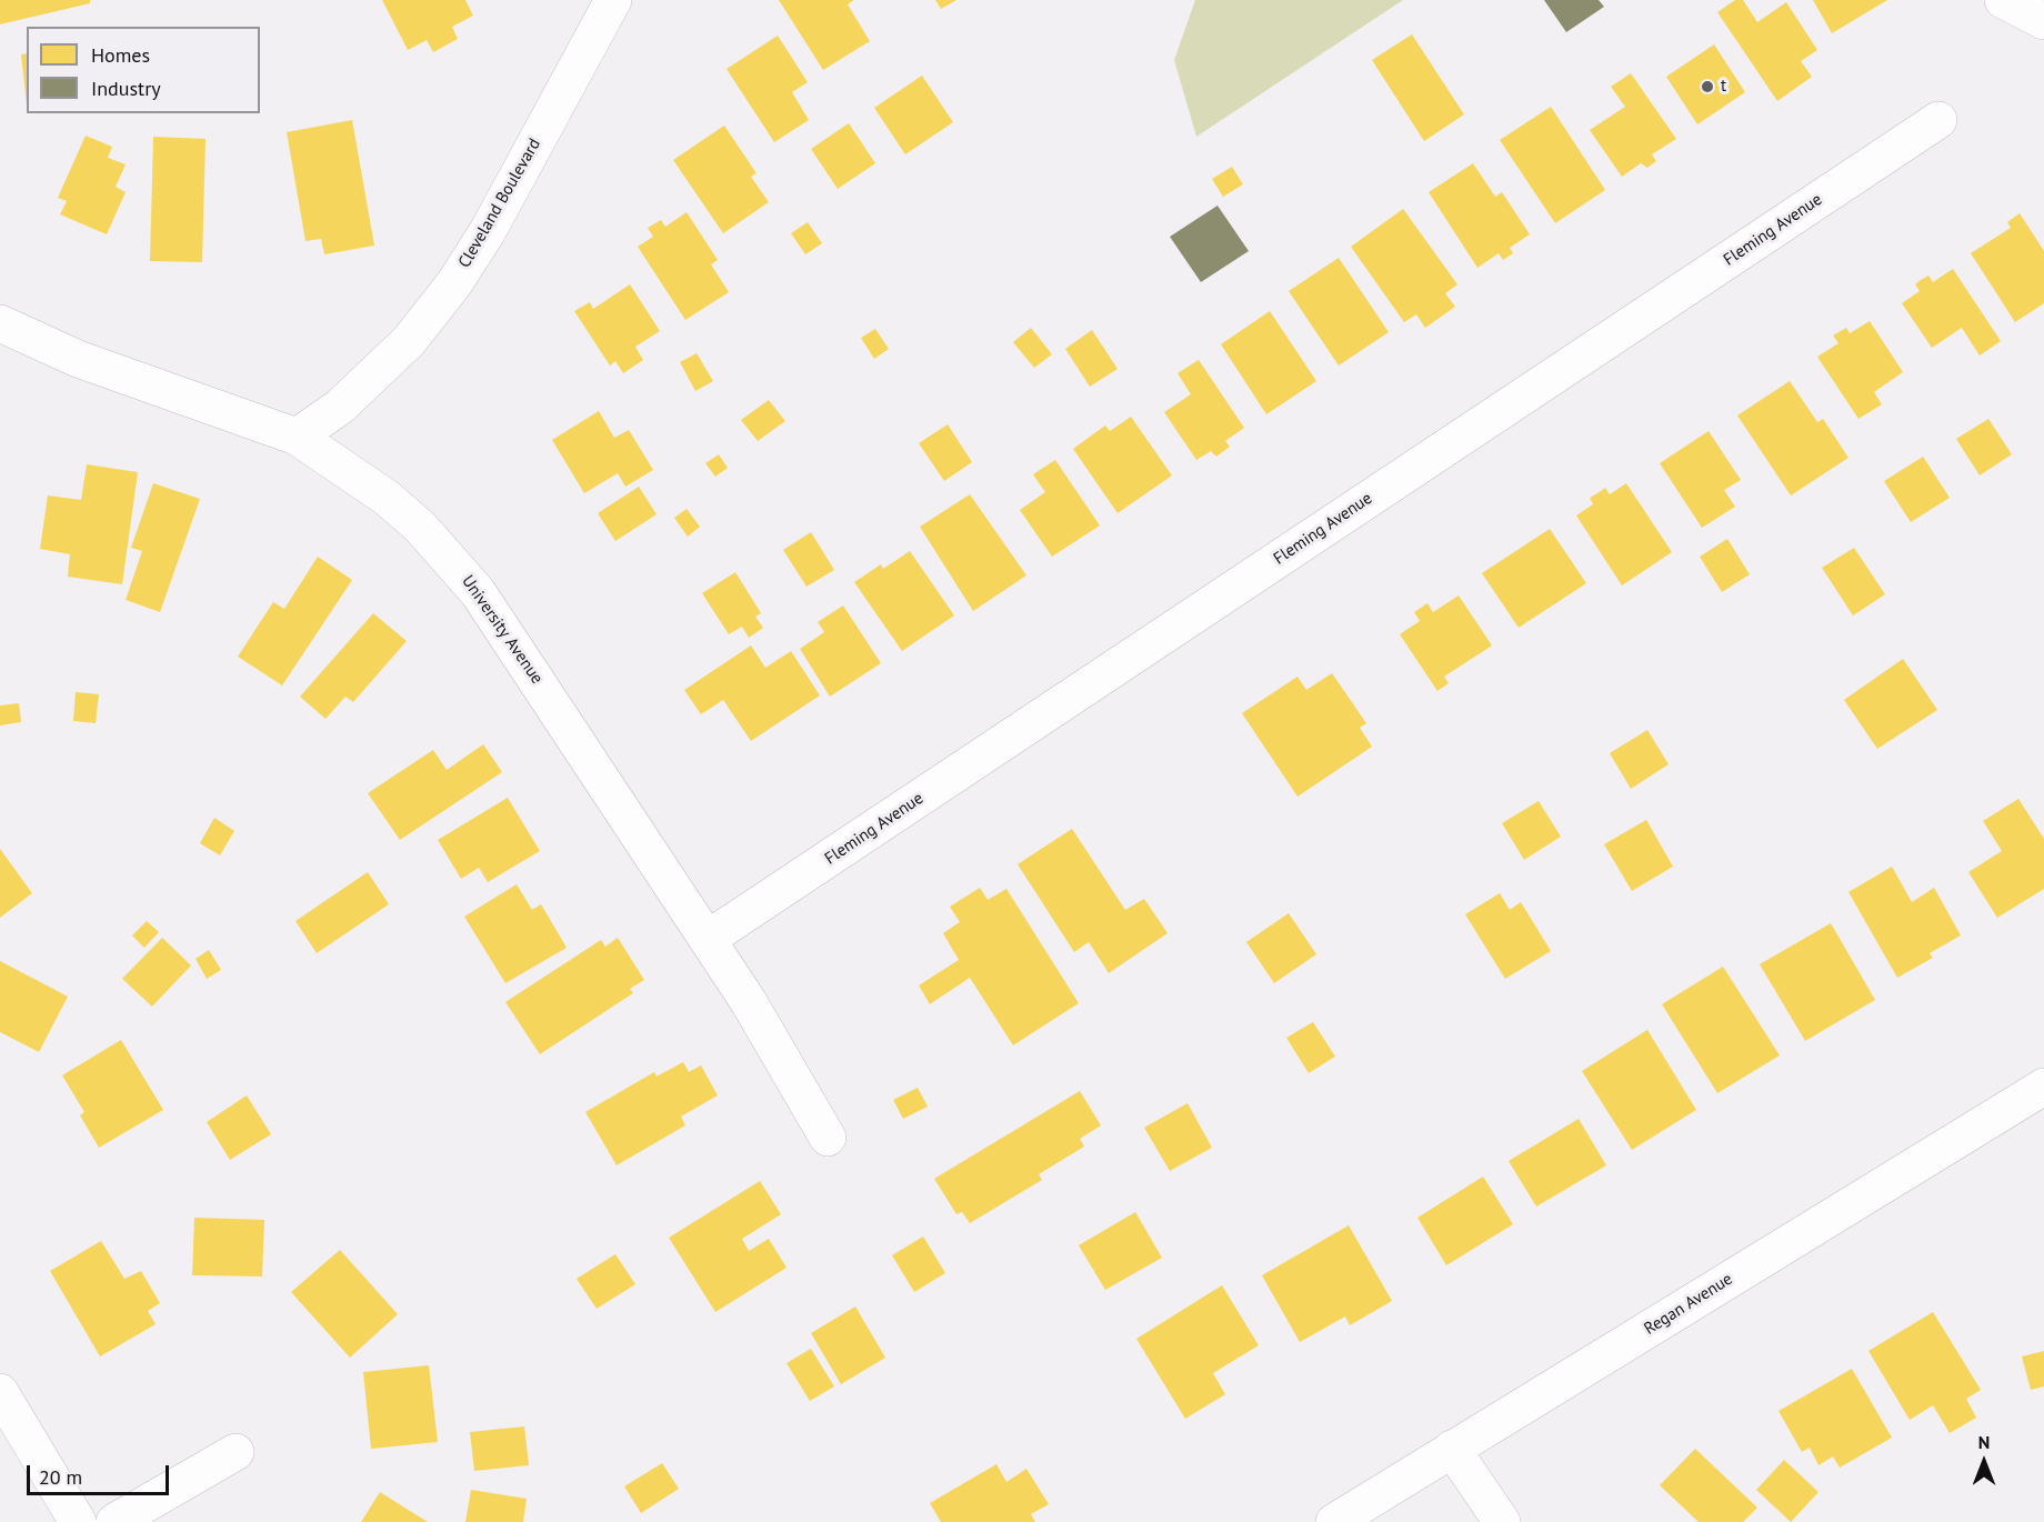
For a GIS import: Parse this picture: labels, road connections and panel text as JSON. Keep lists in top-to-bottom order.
{
  "streets": {
    "street": [
      "Cleveland Boulevard",
      "Fleming Avenue",
      "University Avenue",
      "Regan Avenue"
    ]
  },
  "crossings": [
    ["Cleveland Boulevard", "University Avenue"],
    ["Fleming Avenue", "University Avenue"]
  ],
  "places": ["t"],
  "legend": ["Homes", "Industry"],
  "scale_bar": "20 m",
  "north": "top"
}
